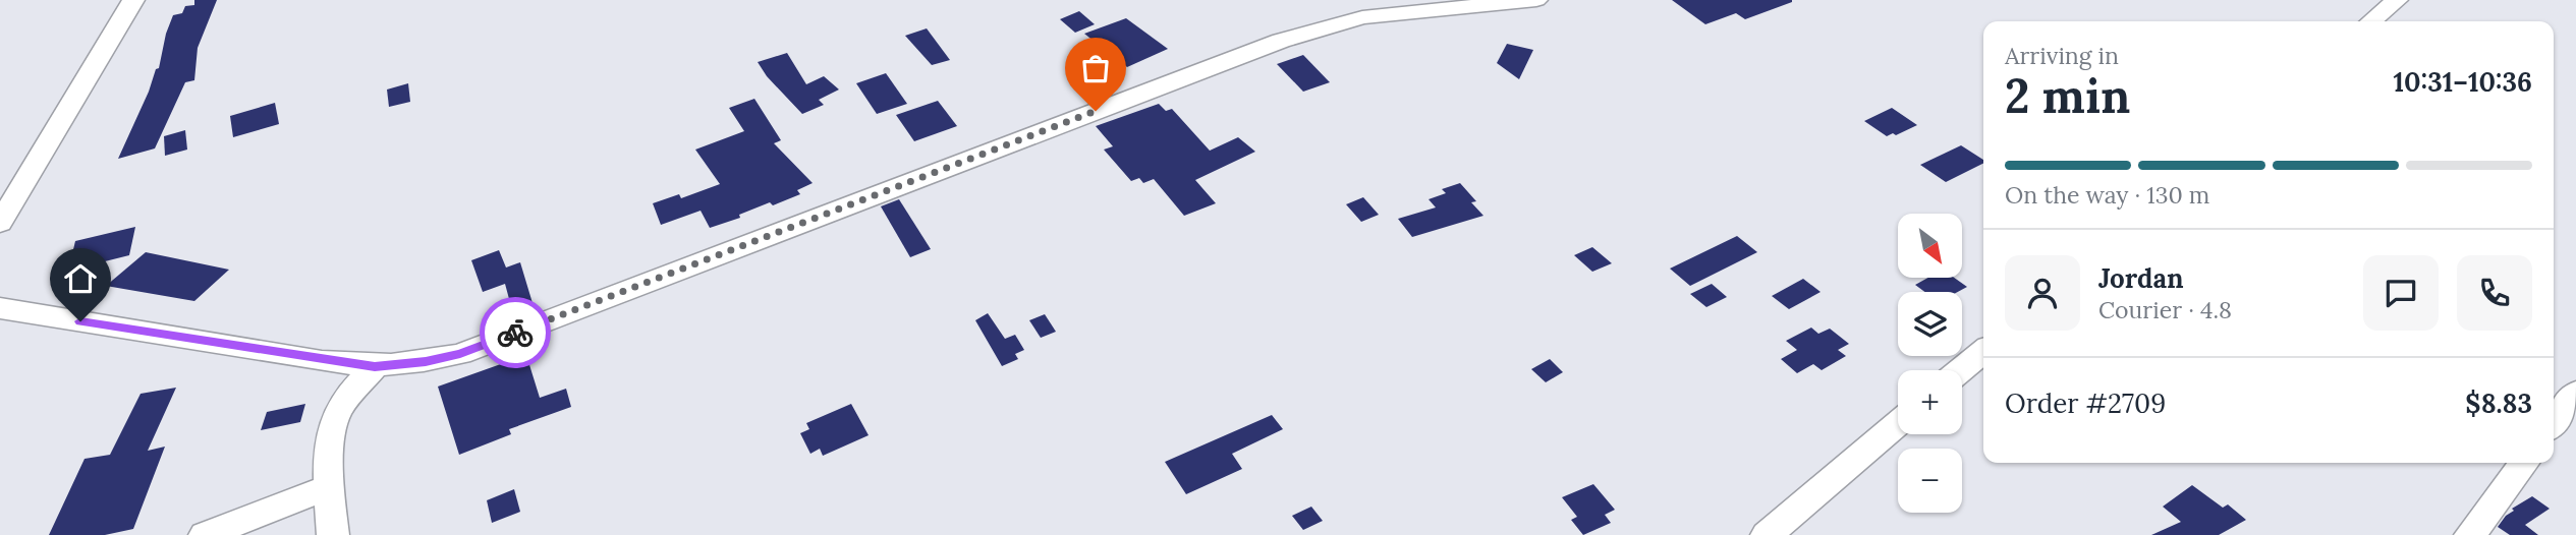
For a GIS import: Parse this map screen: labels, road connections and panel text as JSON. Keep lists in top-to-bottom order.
{
  "north": "bottom right",
  "page": {
    "heading": ["2 min", "Arriving in", "10:31–10:36"],
    "panel": [
      "Jordan",
      "Courier · 4.8",
      "Order #2709",
      "$8.83"
    ],
    "bar": "On the way · 130 m",
    "map_buttons": ["+", "−"]
  }
}
